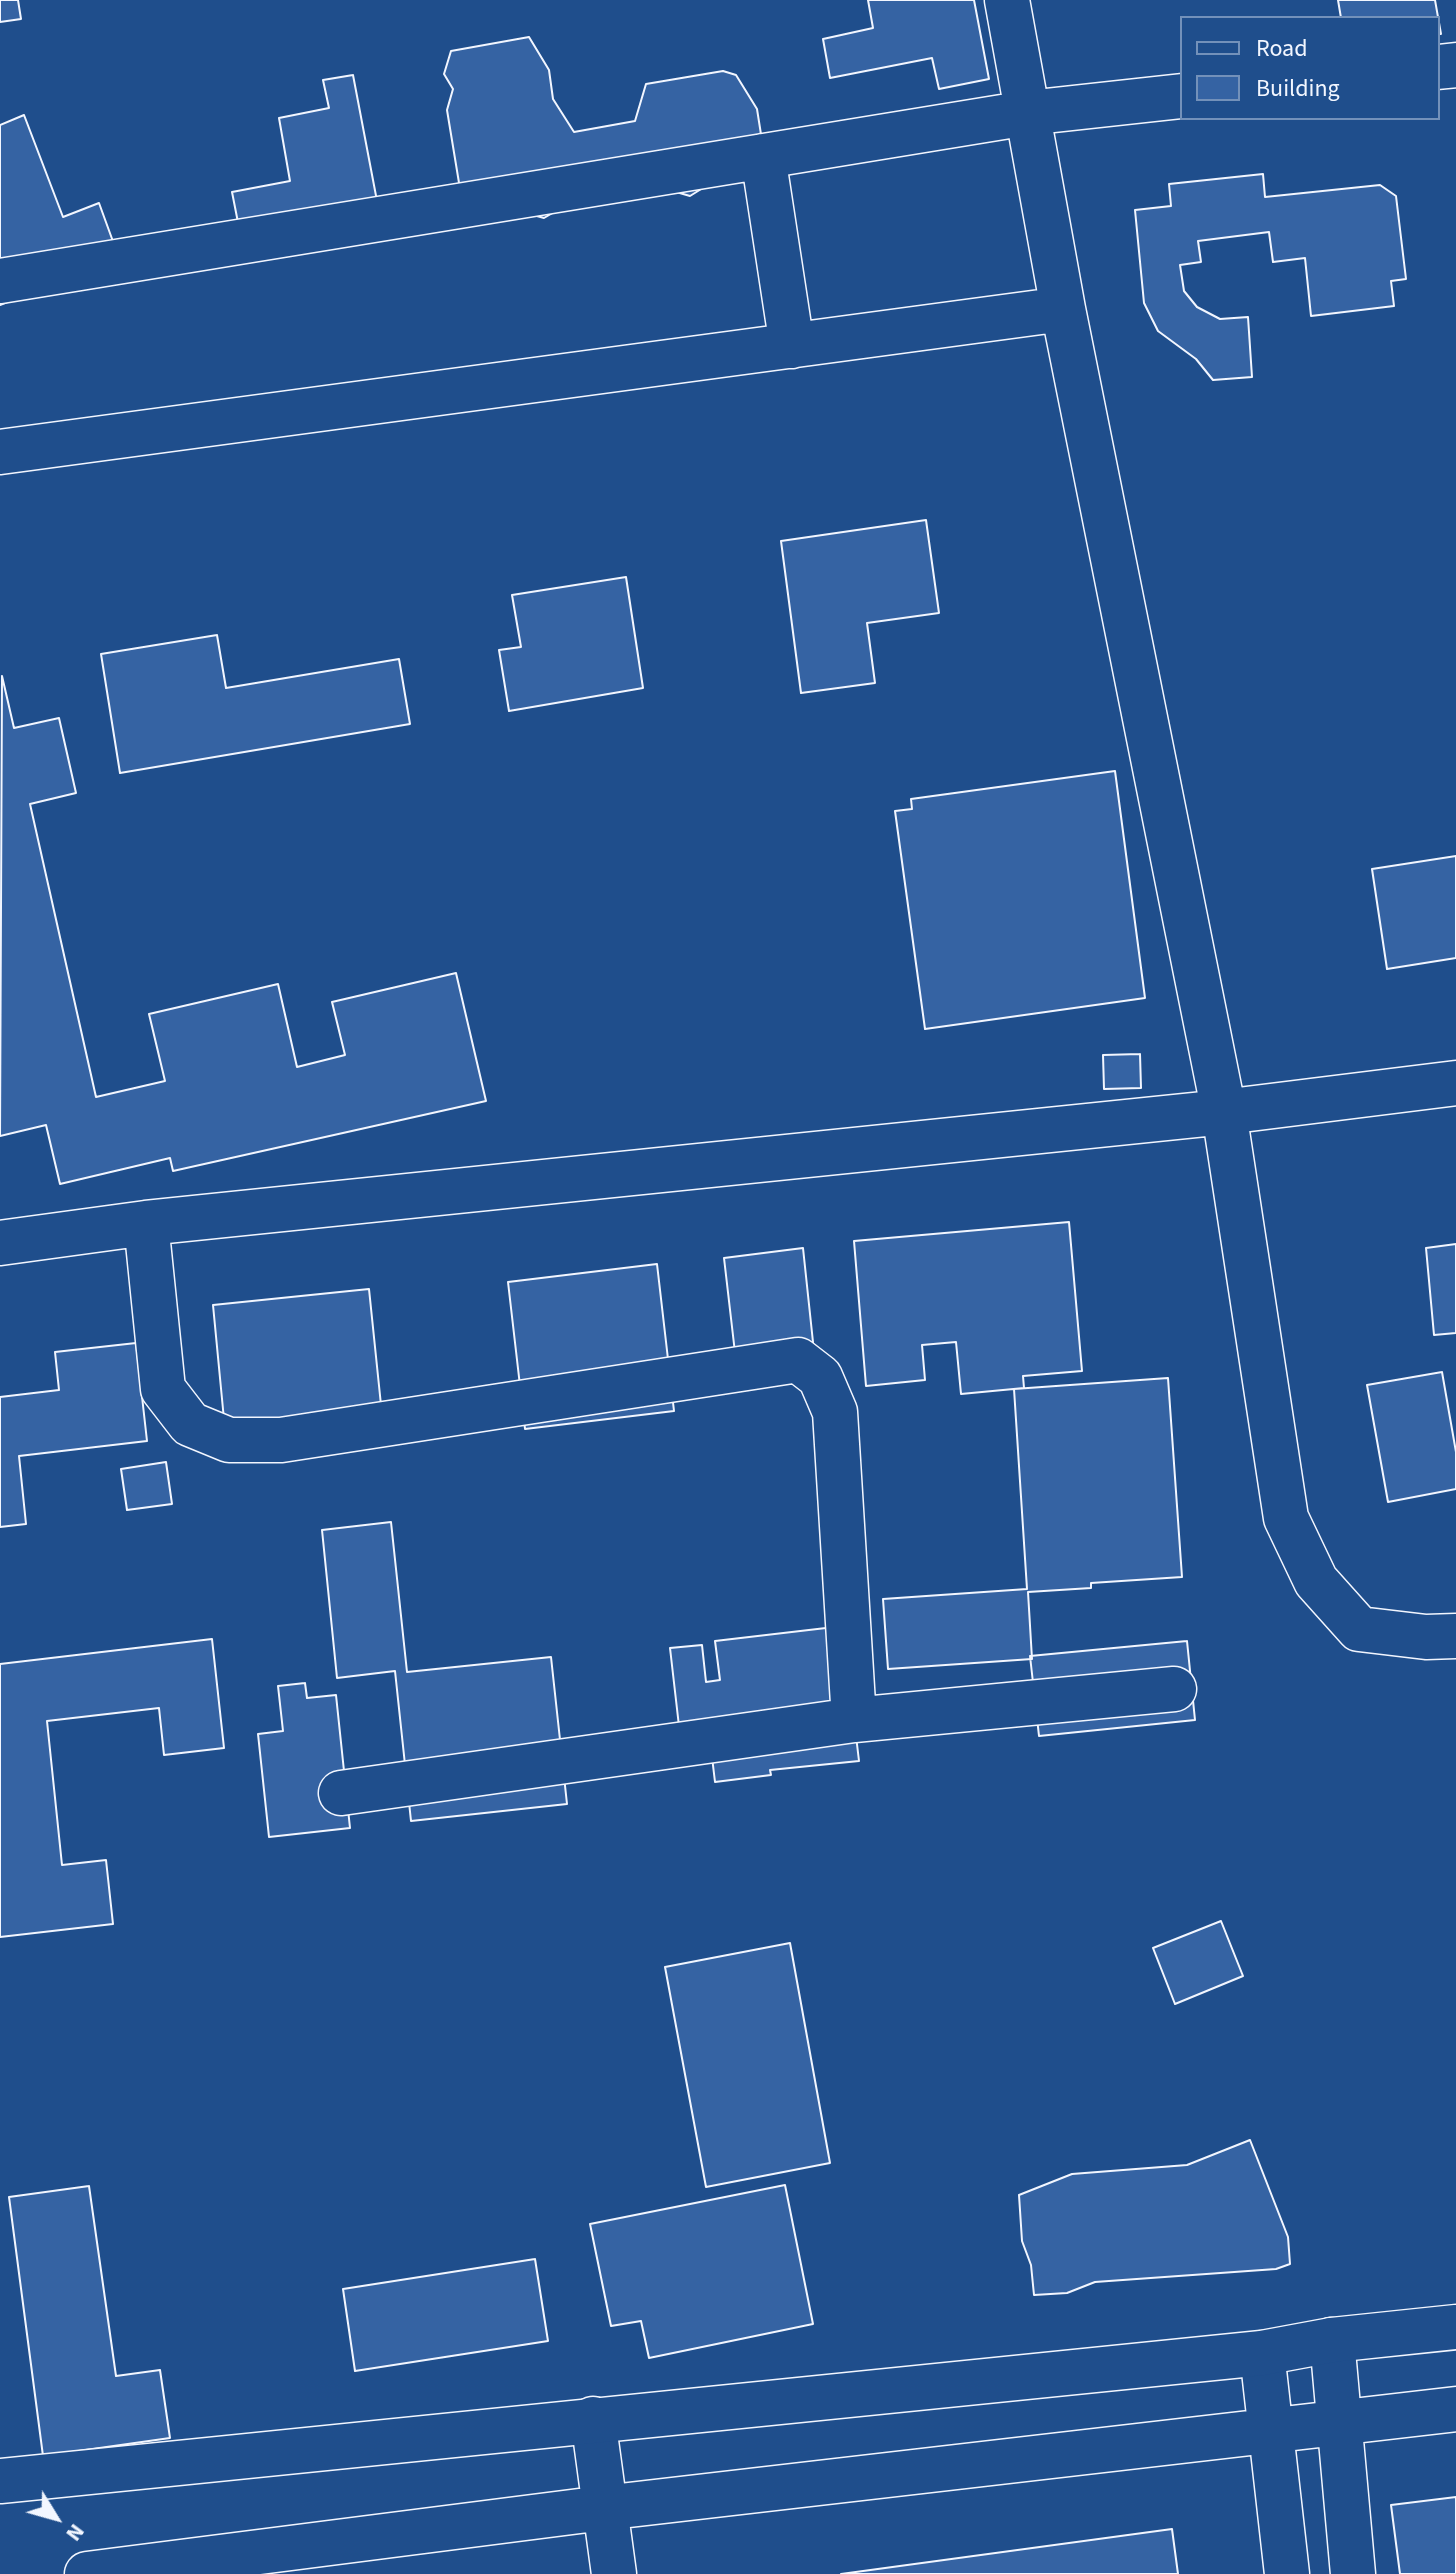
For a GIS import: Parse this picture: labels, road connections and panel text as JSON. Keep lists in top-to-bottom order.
{
  "legend": ["Road", "Building"],
  "north": "bottom right"
}
